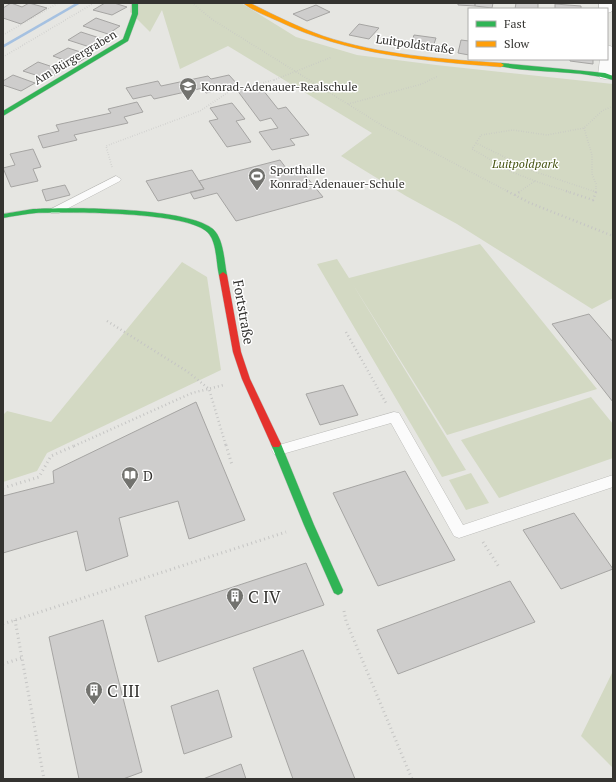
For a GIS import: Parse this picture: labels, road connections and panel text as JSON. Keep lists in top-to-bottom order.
{
  "streets": {
    "street": ["Luitpoldstraße", "Am Bürgergraben", "Fortstraße"]
  },
  "parks": ["Luitpoldpark"],
  "places": {
    "school or university": ["Konrad-Adenauer-Realschule"],
    "sports": ["Sporthalle Konrad-Adenauer-Schule"],
    "library": ["D"],
    "building": ["C IV", "C III"]
  },
  "legend": ["Fast", "Slow"]
}
